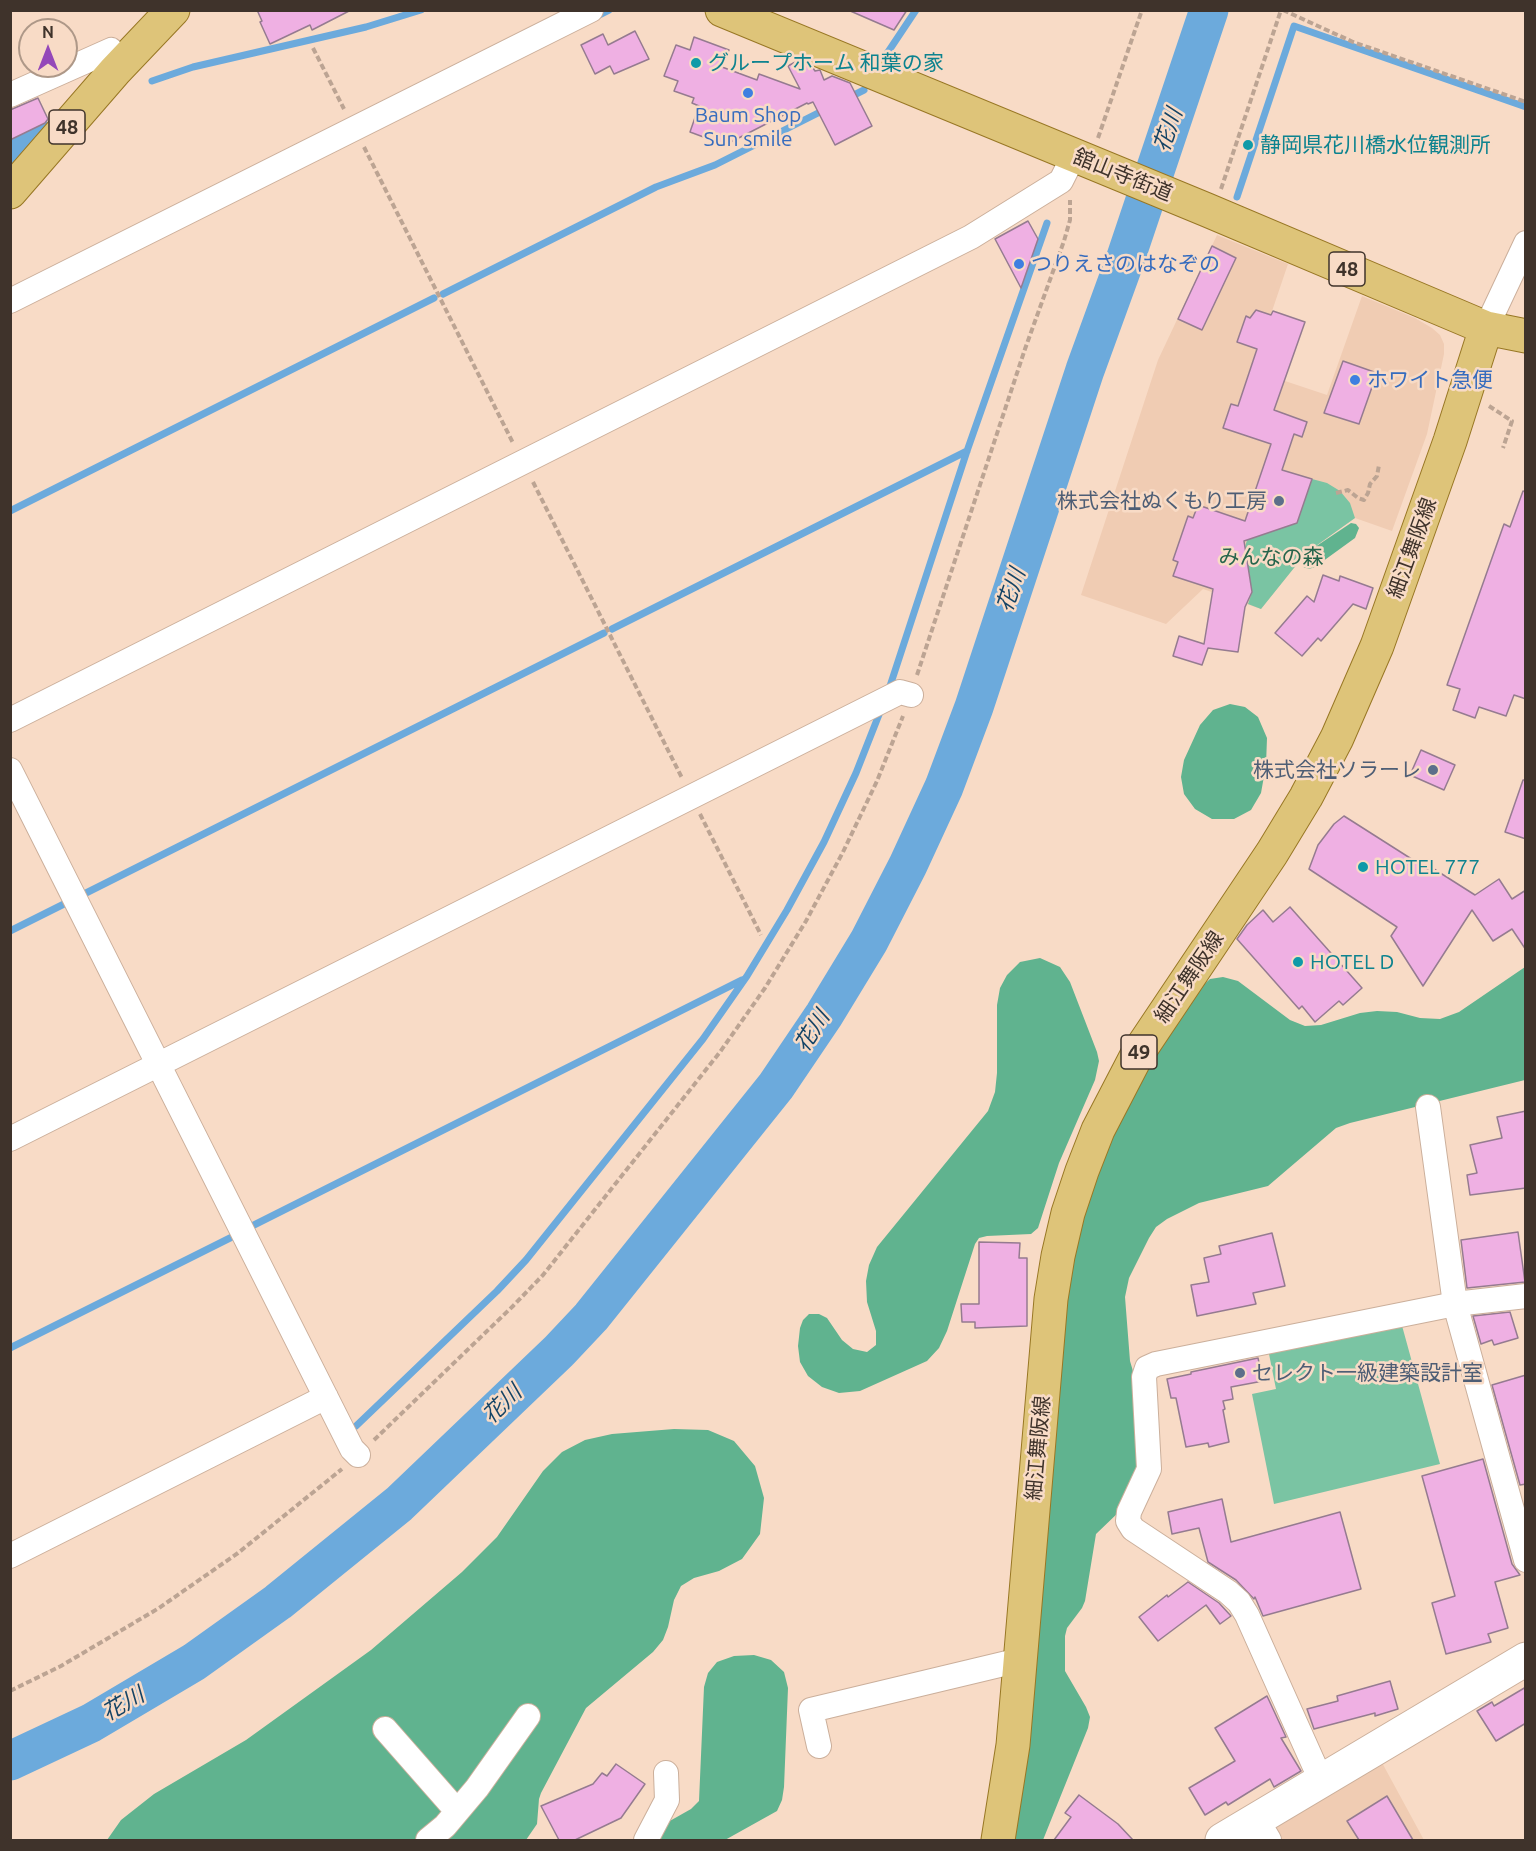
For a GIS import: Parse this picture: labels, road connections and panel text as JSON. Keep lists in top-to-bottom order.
{
  "streets": {
    "main road": [
      "48",
      "舘山寺街道",
      "細江舞阪線",
      "49"
    ]
  },
  "crossings": [
    ["舘山寺街道", "細江舞阪線"]
  ],
  "water": ["花川"],
  "parks": ["みんなの森"],
  "places": [
    "グループホーム 和葉の家",
    "Baum Shop Sun smile",
    "静岡県花川橋水位観測所",
    "つりえさのはなぞの",
    "ホワイト急便",
    "株式会社ぬくもり工房",
    "株式会社ソラーレ",
    "HOTEL 777",
    "HOTEL D",
    "セレクト一級建築設計室"
  ],
  "north": "top"
}
